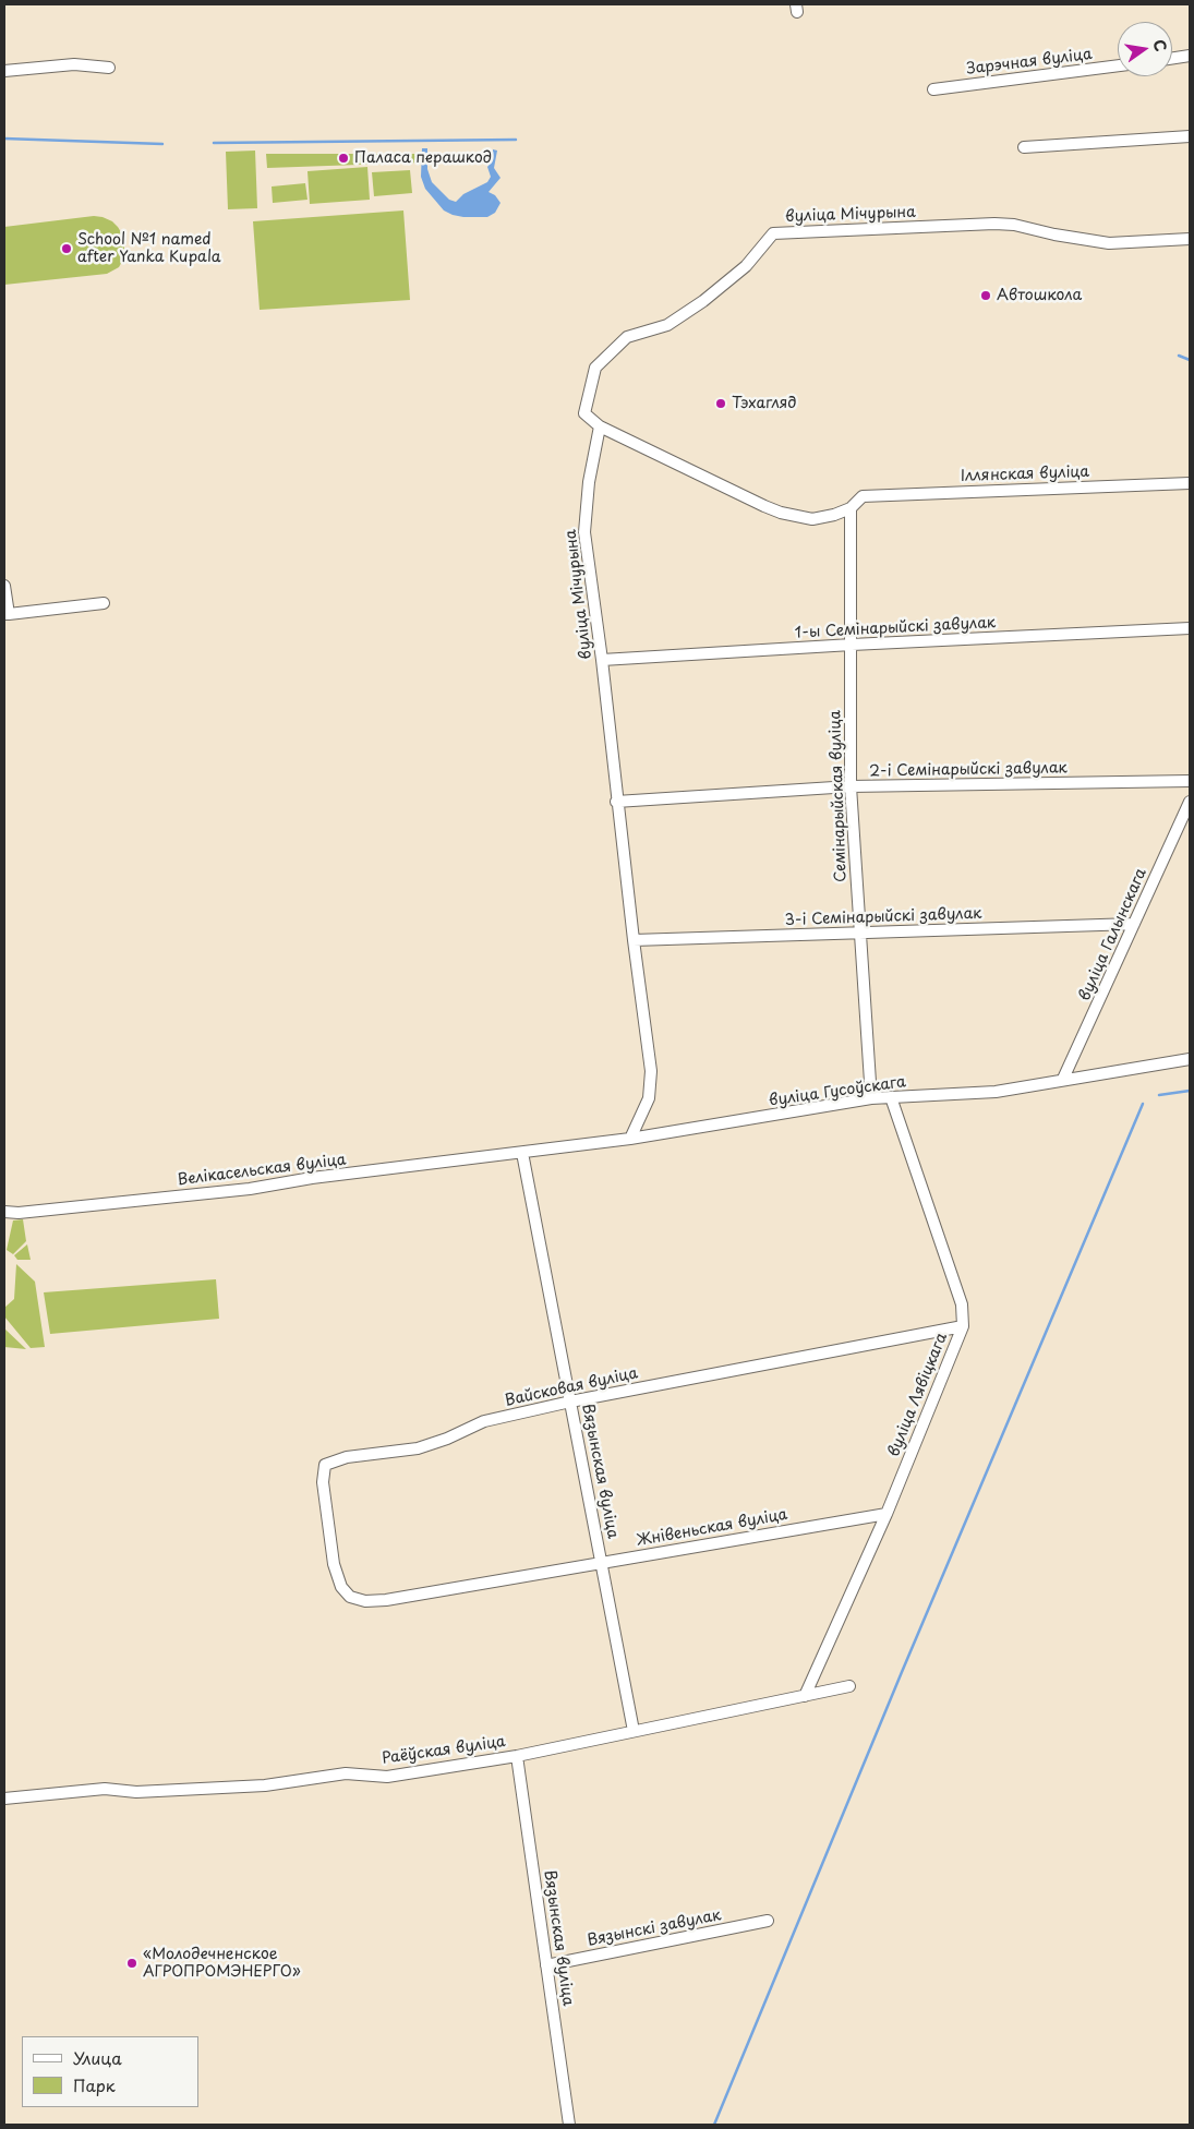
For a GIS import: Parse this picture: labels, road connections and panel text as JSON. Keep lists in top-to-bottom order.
{
  "streets": {
    "street": [
      "Зарэчная вуліца",
      "вуліца Мічурына",
      "Іллянская вуліца",
      "1-ы Семінарыйскі завулак",
      "2-і Семінарыйскі завулак",
      "Семінарыйская вуліца",
      "3-і Семінарыйскі завулак",
      "вуліца Галынскага",
      "вуліца Гусоўскага",
      "Велікасельская вуліца",
      "Вайсковая вуліца",
      "вуліца Лявіцкага",
      "Вязынская вуліца",
      "Жнівеньская вуліца",
      "Раёўская вуліца",
      "Вязынскі завулак"
    ]
  },
  "crossings": [
    ["вуліца Мічурына", "1-ы Семінарыйскі завулак"],
    ["вуліца Мічурына", "2-і Семінарыйскі завулак"],
    ["вуліца Мічурына", "3-і Семінарыйскі завулак"],
    ["вуліца Мічурына", "вуліца Гусоўскага"],
    ["Іллянская вуліца", "Семінарыйская вуліца"],
    ["1-ы Семінарыйскі завулак", "Семінарыйская вуліца"],
    ["2-і Семінарыйскі завулак", "Семінарыйская вуліца"],
    ["Семінарыйская вуліца", "3-і Семінарыйскі завулак"],
    ["Семінарыйская вуліца", "вуліца Гусоўскага"],
    ["3-і Семінарыйскі завулак", "вуліца Галынскага"],
    ["вуліца Галынскага", "вуліца Гусоўскага"],
    ["вуліца Гусоўскага", "Велікасельская вуліца"],
    ["вуліца Гусоўскага", "вуліца Лявіцкага"],
    ["вуліца Гусоўскага", "Вязынская вуліца"],
    ["Велікасельская вуліца", "Вязынская вуліца"],
    ["Вайсковая вуліца", "вуліца Лявіцкага"],
    ["Вайсковая вуліца", "Вязынская вуліца"],
    ["Вайсковая вуліца", "Жнівеньская вуліца"],
    ["вуліца Лявіцкага", "Жнівеньская вуліца"],
    ["вуліца Лявіцкага", "Раёўская вуліца"],
    ["Вязынская вуліца", "Жнівеньская вуліца"],
    ["Вязынская вуліца", "Раёўская вуліца"],
    ["Вязынская вуліца", "Вязынскі завулак"]
  ],
  "places": [
    "Паласа перашкод",
    "School №1 named after Yanka Kupala",
    "Автошкола",
    "Тэхагляд",
    "«Молодечненское АГРОПРОМЭНЕРГО»"
  ],
  "legend": ["Улица", "Парк"],
  "north": "right"
}
